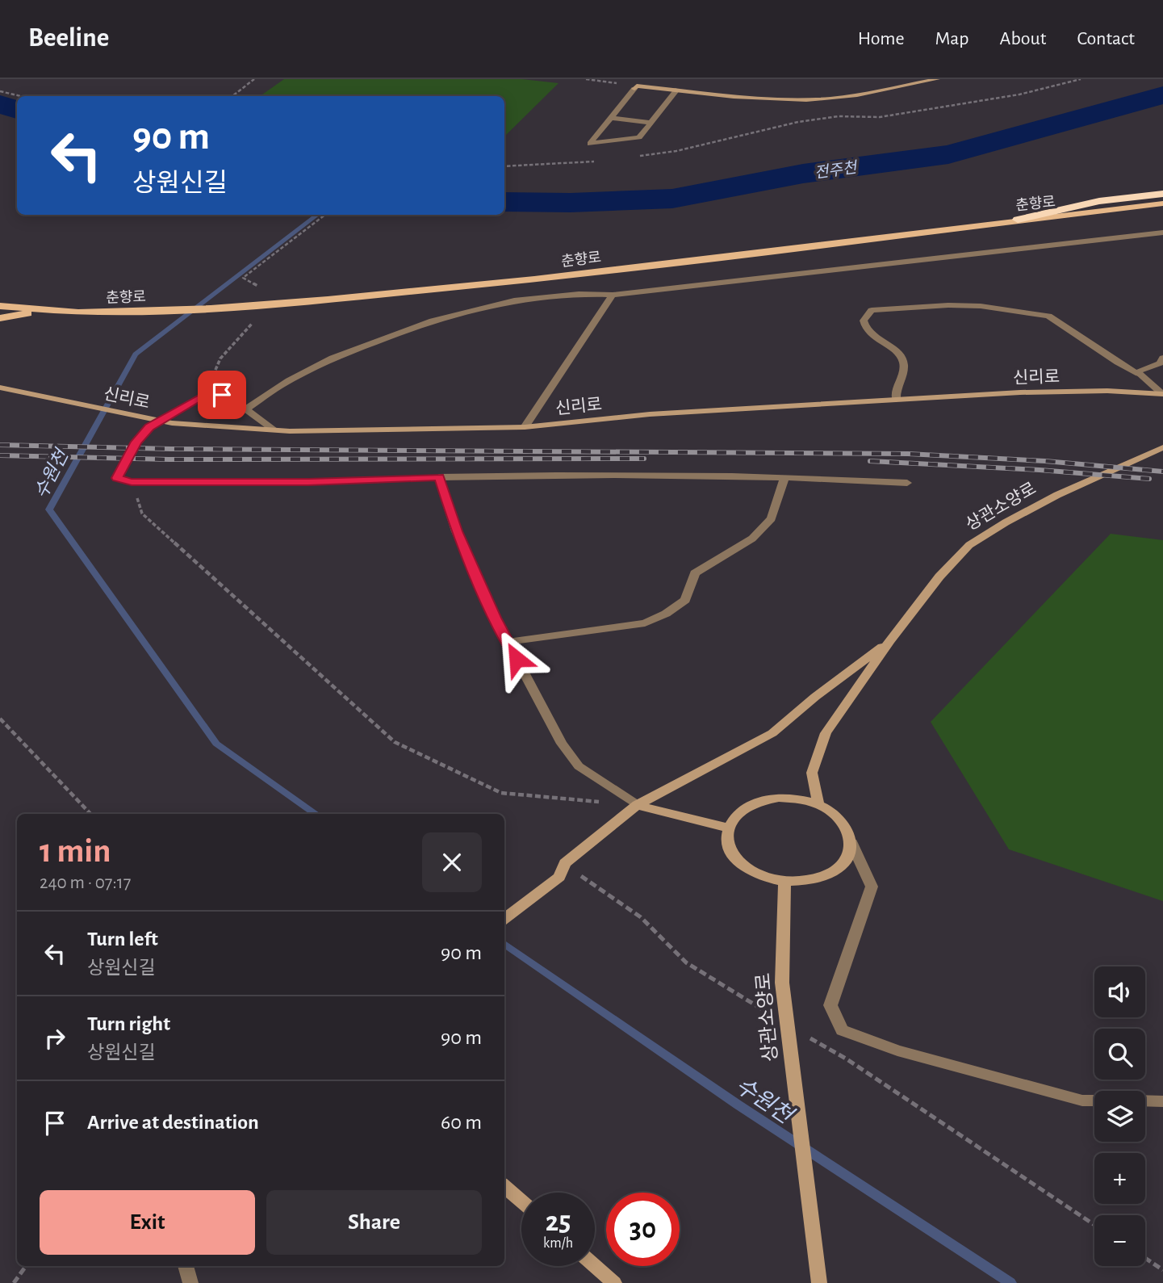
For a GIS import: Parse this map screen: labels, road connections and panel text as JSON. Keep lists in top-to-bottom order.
{
  "streets": {
    "main road": ["춘향로", "신리로", "상관소양로"]
  },
  "water": ["전주천", "수원천"],
  "page": {
    "header": "Beeline",
    "nav": [
      "Home",
      "Map",
      "About",
      "Contact"
    ],
    "turn": ["90 m", "상원신길"],
    "heading": ["1 min", "240 m · 07:17"],
    "list": [
      {
        "name": "Turn left",
        "note": "상원신길",
        "value": "90 m"
      },
      {
        "name": "Turn right",
        "note": "상원신길",
        "value": "90 m"
      },
      {
        "name": "Arrive at destination",
        "value": "60 m"
      }
    ],
    "map_buttons": ["+", "−"],
    "buttons": ["Exit", "Share"],
    "speed": "25 km/h",
    "limit": "30"
  }
}
